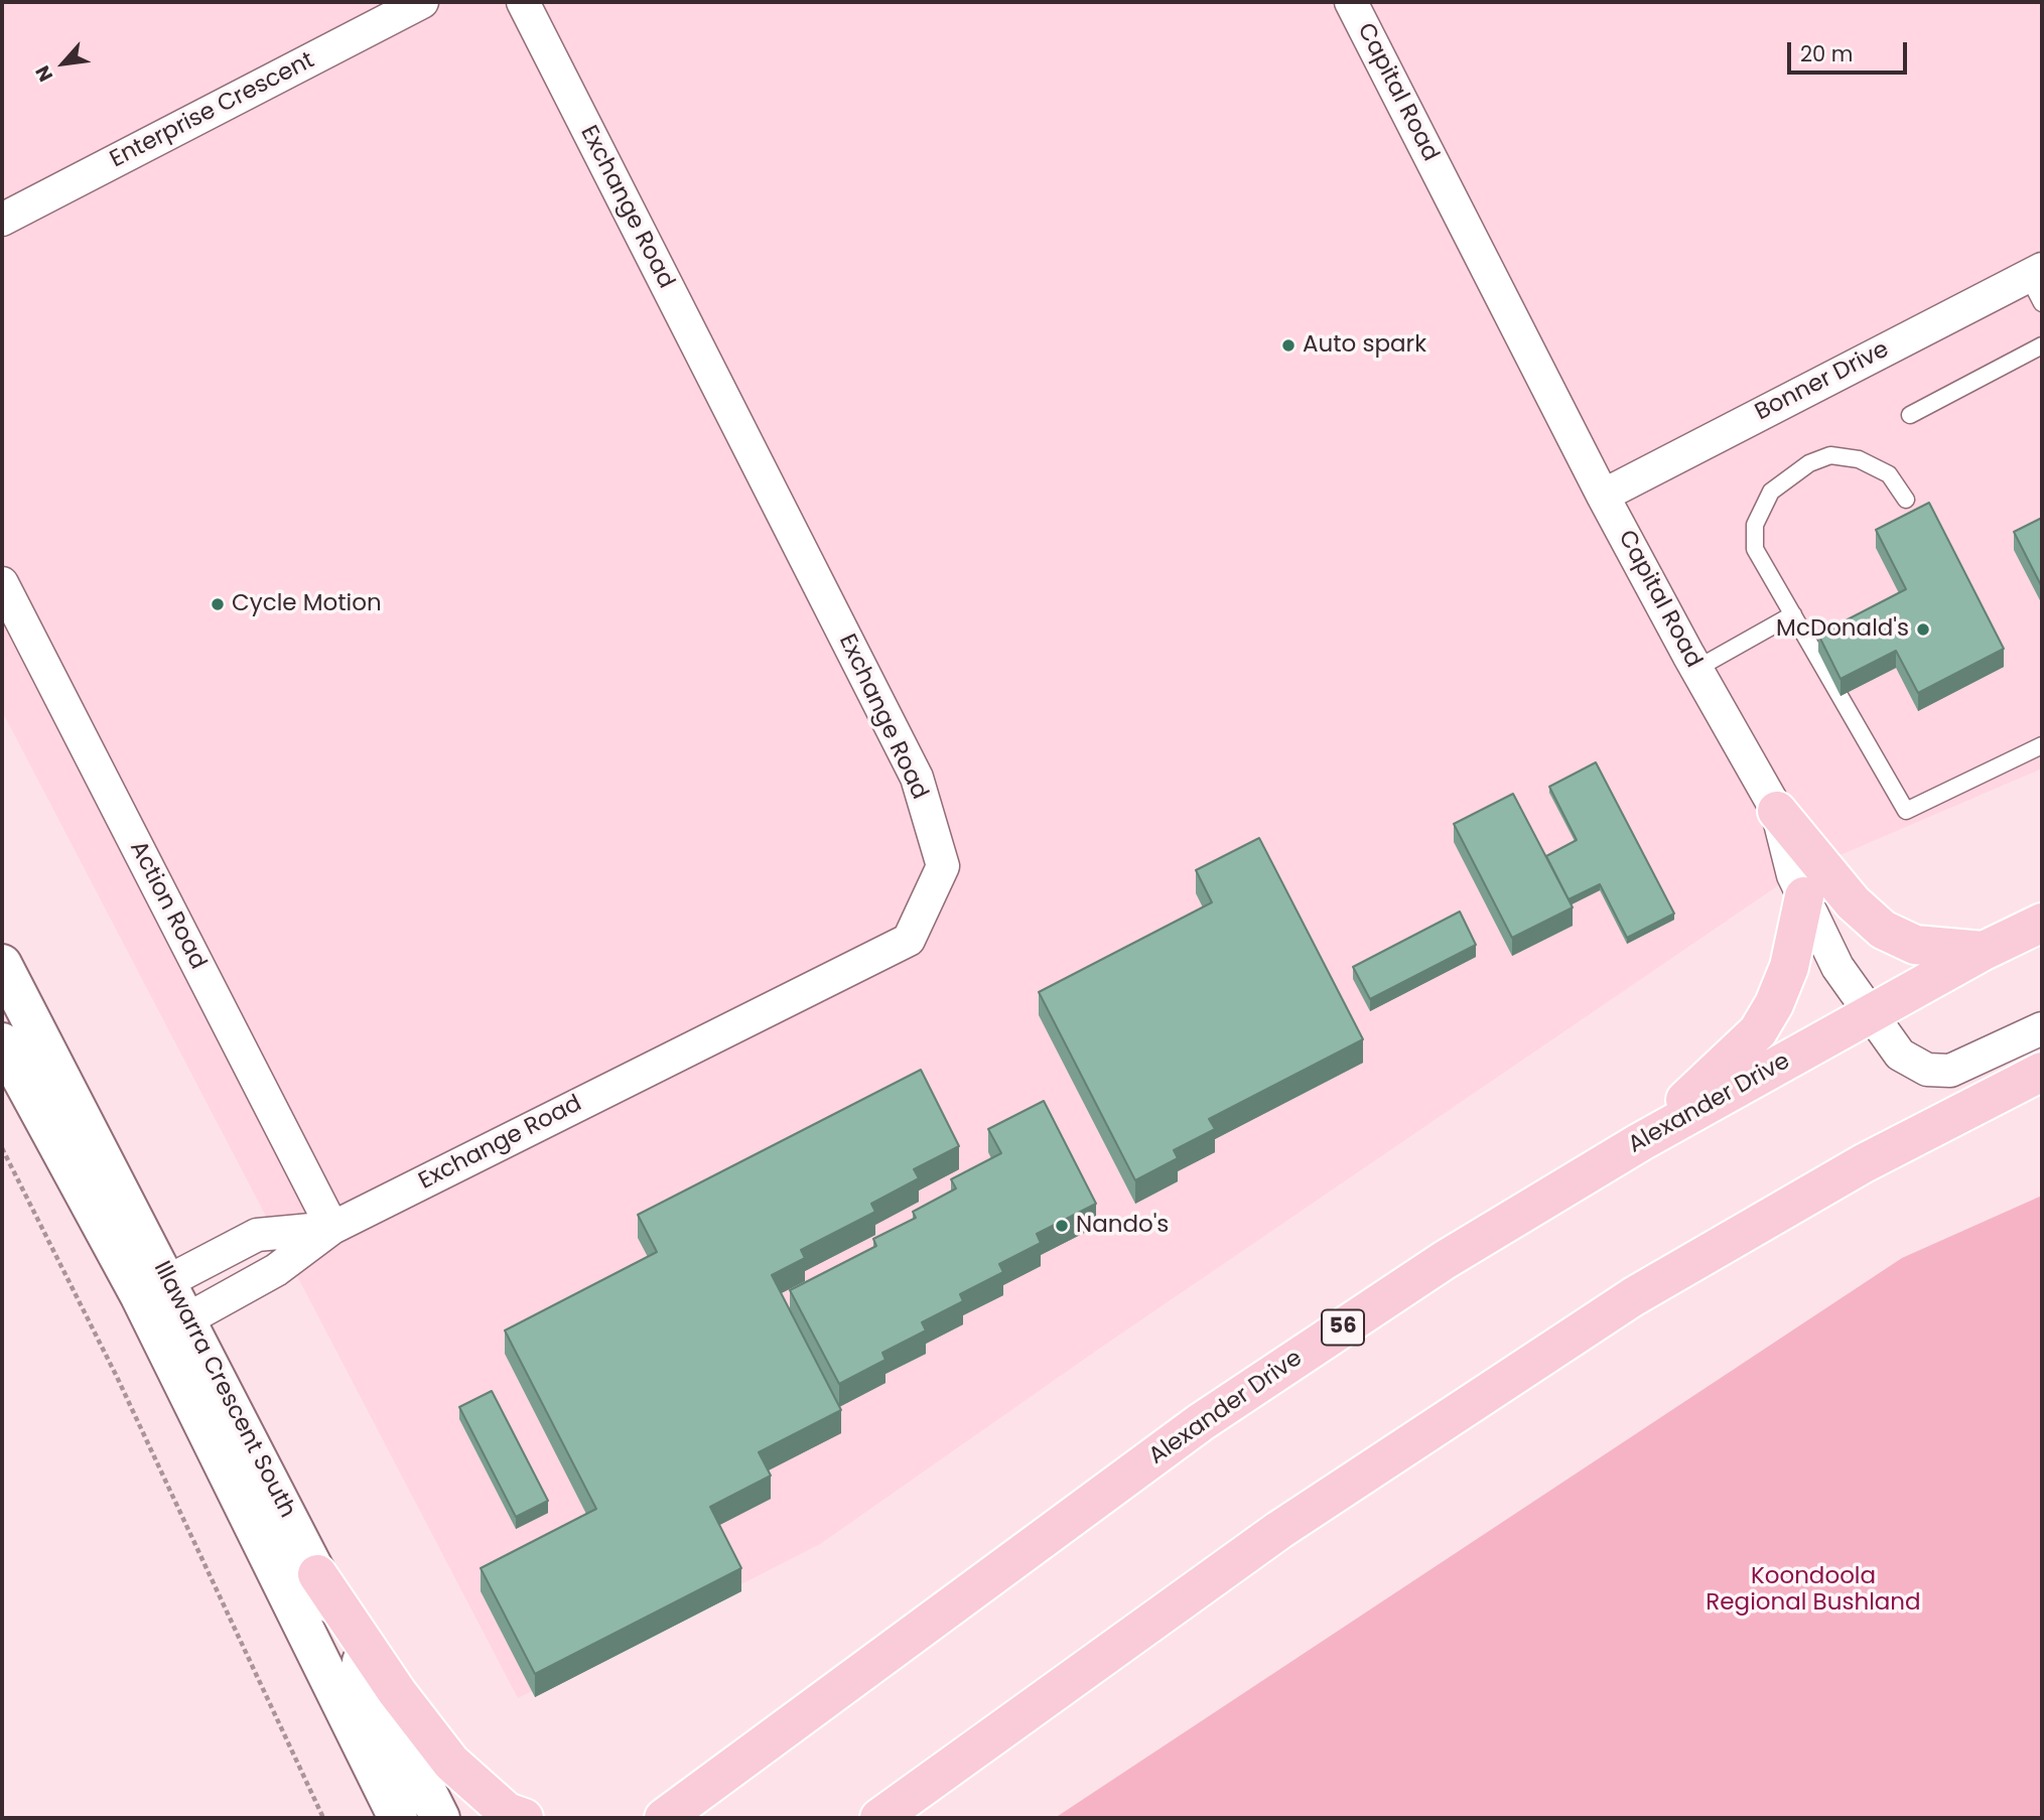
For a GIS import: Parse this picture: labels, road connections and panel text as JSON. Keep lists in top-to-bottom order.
{
  "streets": {
    "main road": ["Alexander Drive", "56"],
    "street": [
      "Capital Road",
      "Enterprise Crescent",
      "Exchange Road",
      "Bonner Drive",
      "Action Road",
      "Illawarra Crescent South"
    ]
  },
  "crossings": [
    ["Capital Road", "Bonner Drive"],
    ["Capital Road", "Alexander Drive"],
    ["Exchange Road", "Action Road"],
    ["Exchange Road", "Illawarra Crescent South"]
  ],
  "parks": ["Koondoola Regional Bushland"],
  "places": [
    "Auto spark",
    "Cycle Motion",
    "McDonald's",
    "Nando's"
  ],
  "scale_bar": "20 m",
  "north": "bottom left"
}
